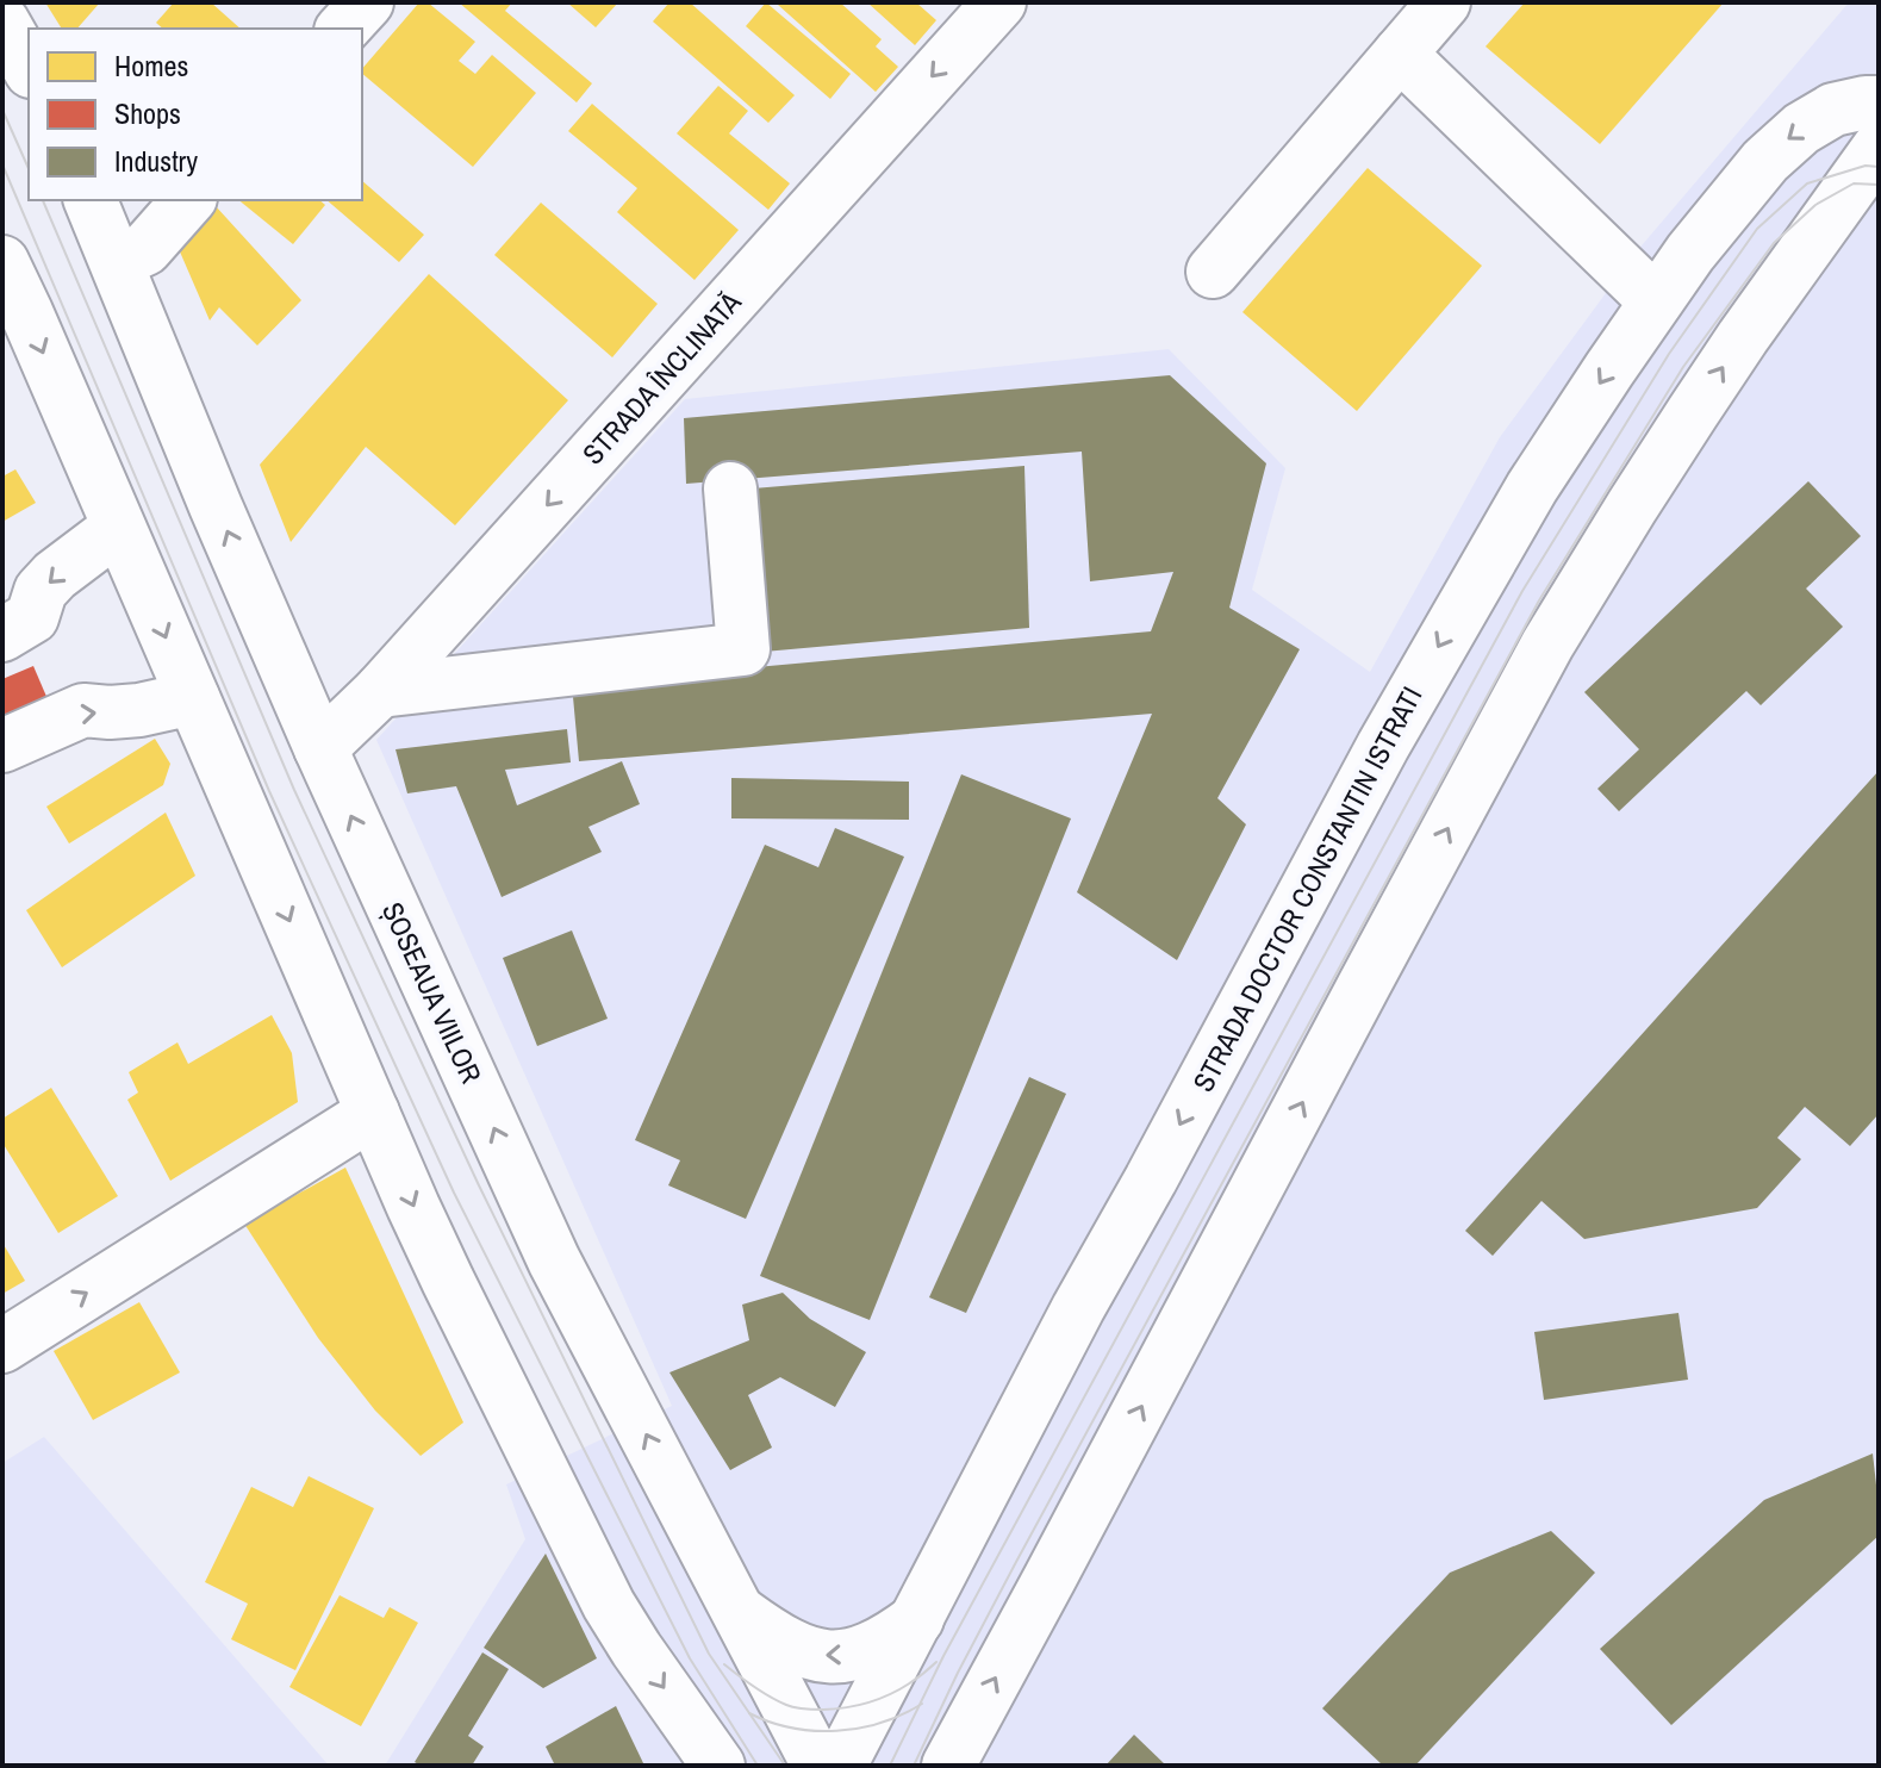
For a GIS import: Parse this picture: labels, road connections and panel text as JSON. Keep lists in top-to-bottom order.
{
  "streets": {
    "main road": ["STRADA ÎNCLINATĂ", "STRADA DOCTOR CONSTANTIN ISTRATI", "ȘOSEAUA VIILOR"]
  },
  "crossings": [
    ["STRADA ÎNCLINATĂ", "ȘOSEAUA VIILOR"]
  ],
  "one_way": ["STRADA ÎNCLINATĂ"],
  "legend": ["Homes", "Shops", "Industry"]
}
